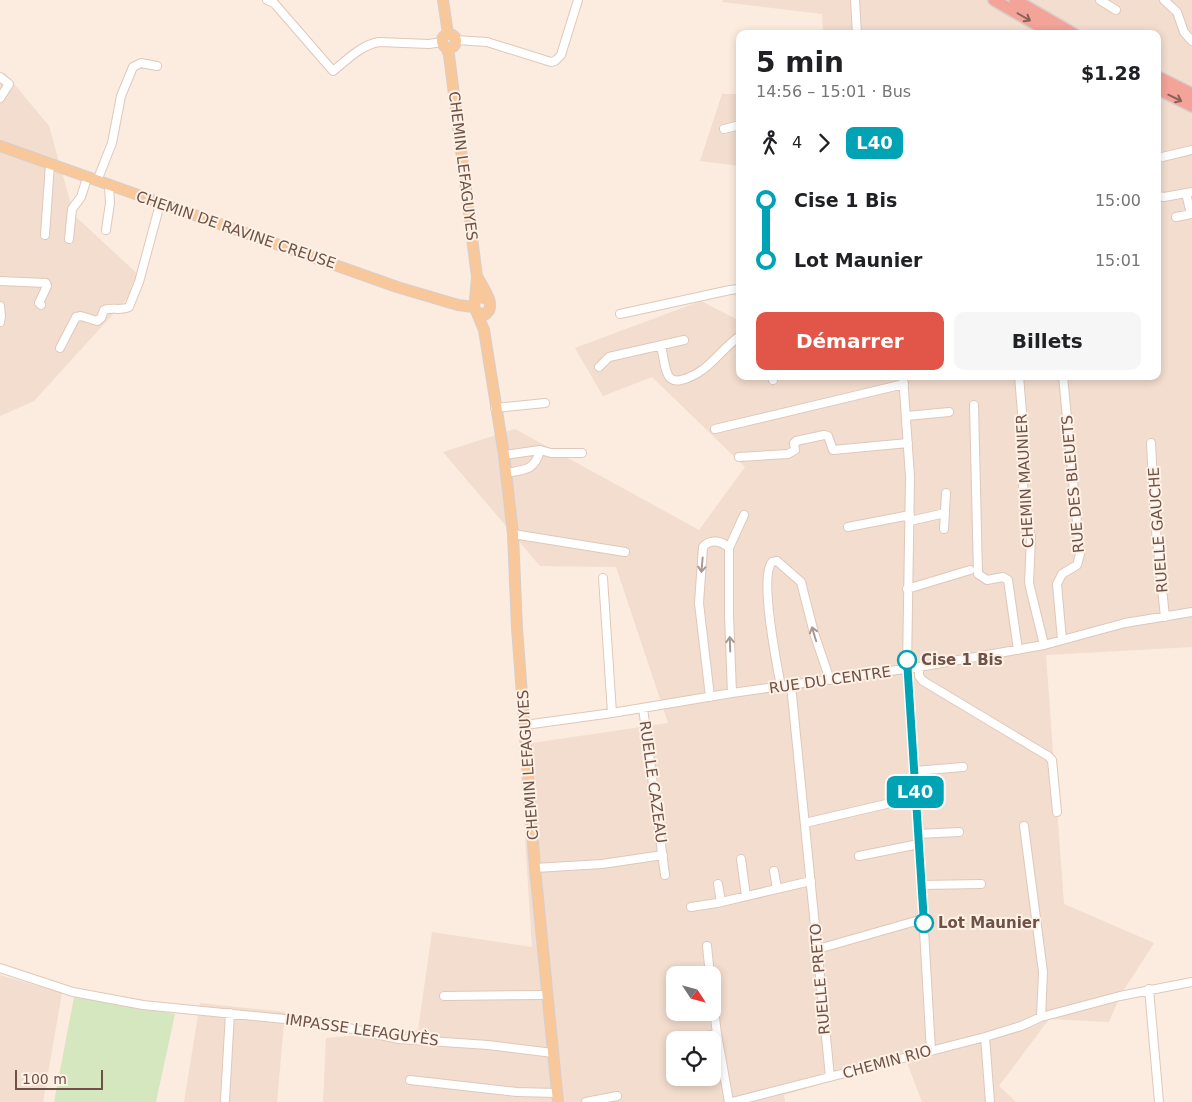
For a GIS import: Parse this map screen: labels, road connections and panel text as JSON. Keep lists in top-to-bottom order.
{
  "streets": {
    "main road": ["CHEMIN LEFAGUYES", "CHEMIN DE RAVINE CREUSE"],
    "street": [
      "CHEMIN MAUNIER",
      "RUE DES BLEUETS",
      "RUELLE GAUCHE",
      "RUE DU CENTRE",
      "RUELLE CAZEAU",
      "RUELLE PRETO",
      "IMPASSE LEFAGUYÈS",
      "CHEMIN RIO"
    ]
  },
  "crossings": [
    ["CHEMIN LEFAGUYES", "CHEMIN DE RAVINE CREUSE"],
    ["CHEMIN LEFAGUYES", "RUE DU CENTRE"],
    ["CHEMIN LEFAGUYES", "RUELLE CAZEAU"],
    ["CHEMIN LEFAGUYES", "IMPASSE LEFAGUYÈS"],
    ["CHEMIN MAUNIER", "RUE DU CENTRE"],
    ["RUE DES BLEUETS", "RUE DU CENTRE"],
    ["RUELLE GAUCHE", "RUE DU CENTRE"],
    ["RUE DU CENTRE", "RUELLE CAZEAU"],
    ["RUE DU CENTRE", "RUELLE PRETO"],
    ["RUELLE PRETO", "CHEMIN RIO"]
  ],
  "places": ["Cise 1 Bis", "Lot Maunier"],
  "lines": ["bus line L40"],
  "scale_bar": "100 m",
  "north": "bottom right",
  "page": {
    "on_map": "L40",
    "heading": ["5 min", "14:56 – 15:01 · Bus", "$1.28"],
    "legs": ["4", "L40"],
    "list": [
      {
        "name": "Cise 1 Bis",
        "value": "15:00"
      },
      {
        "name": "Lot Maunier",
        "value": "15:01"
      }
    ],
    "buttons": ["Démarrer", "Billets"],
    "scale": "100 m"
  }
}
